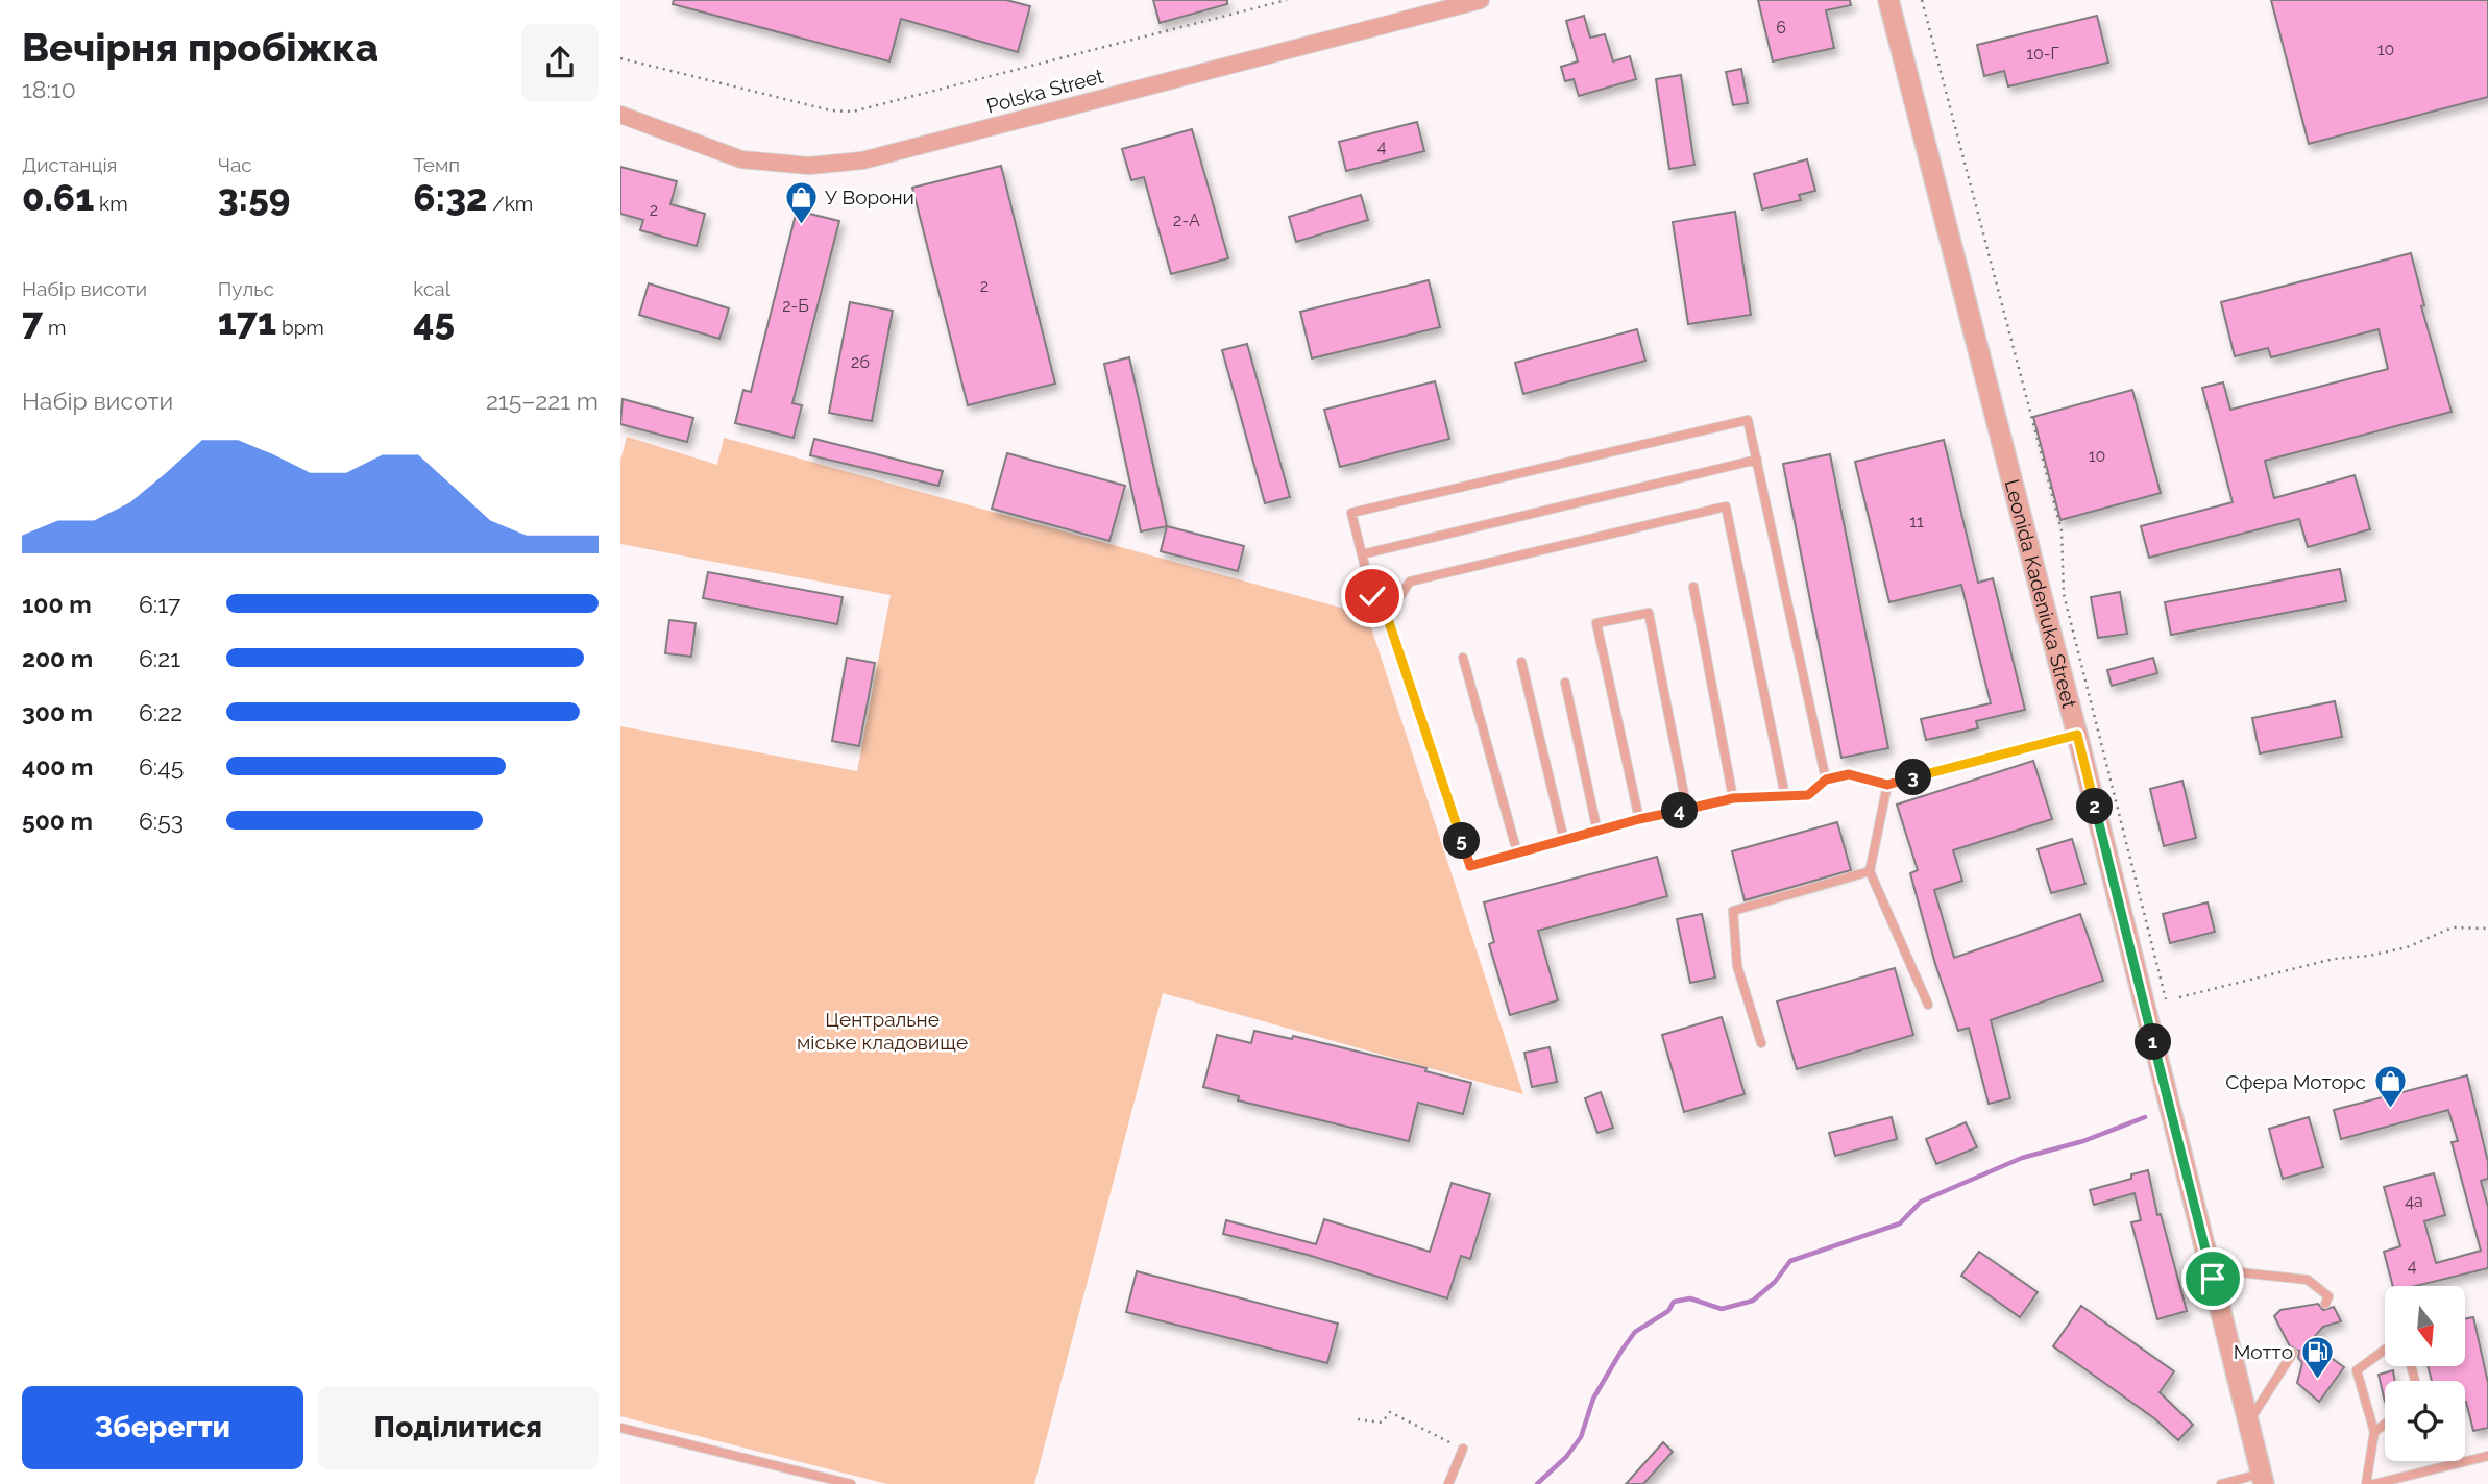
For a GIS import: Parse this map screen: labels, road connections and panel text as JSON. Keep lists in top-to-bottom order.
{
  "streets": {
    "street": ["Polska Street", "Leonida Kadeniuka Street"]
  },
  "parks": ["Центральне міське кладовище"],
  "places": {
    "shop": ["У Ворони", "Сфера Моторс"],
    "fuel station": ["Мотто"]
  },
  "house_numbers": [
    "6",
    "10",
    "10-Г",
    "4",
    "2",
    "2-А",
    "2",
    "2-Б",
    "2б",
    "10",
    "11",
    "4а",
    "4"
  ],
  "north": "bottom",
  "page": {
    "heading": ["Вечірня пробіжка", "18:10"],
    "stats": [
      ["Дистанція", "0.61 km"],
      ["Час", "3:59"],
      ["Темп", "6:32 /km"],
      ["Набір висоти", "7 m"],
      ["Пульс", "171 bpm"],
      ["kcal", "45"]
    ],
    "chart": ["Набір висоти", "215–221 m"],
    "list": [
      {
        "name": "100 m",
        "note": "6:17"
      },
      {
        "name": "200 m",
        "note": "6:21"
      },
      {
        "name": "300 m",
        "note": "6:22"
      },
      {
        "name": "400 m",
        "note": "6:45"
      },
      {
        "name": "500 m",
        "note": "6:53"
      }
    ],
    "pins": [
      "3",
      "2",
      "4",
      "5",
      "1"
    ],
    "buttons": ["Зберегти", "Поділитися"]
  }
}
